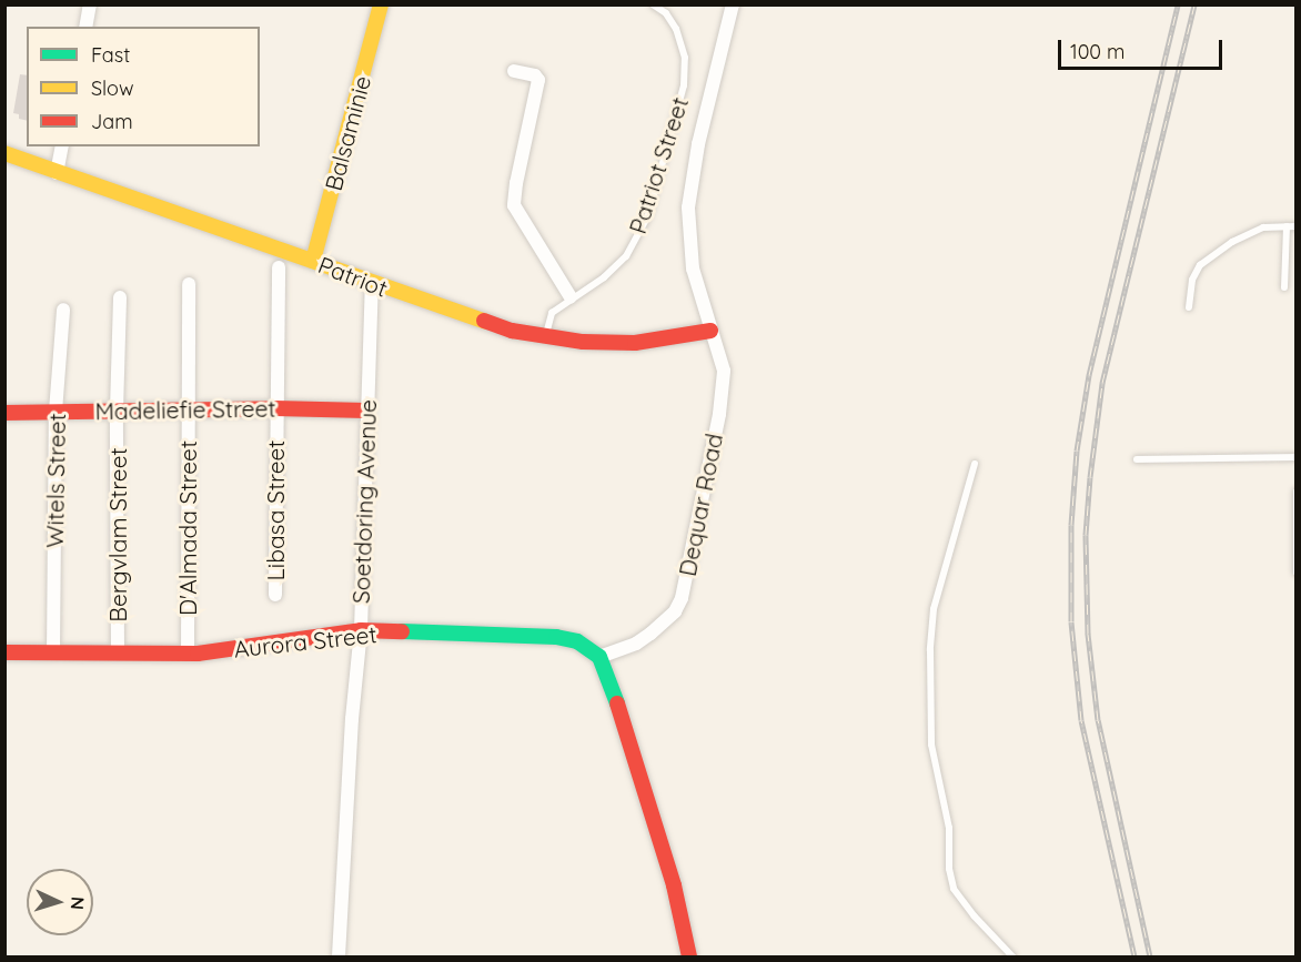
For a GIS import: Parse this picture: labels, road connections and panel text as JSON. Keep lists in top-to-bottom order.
{
  "streets": {
    "street": [
      "Balsaminie",
      "Patriot",
      "Madeliefie Street",
      "Witels Street",
      "Soetdoring Avenue",
      "Dequar Road",
      "Libasa Street",
      "D'Almada Street",
      "Bergvlam Street",
      "Aurora Street"
    ],
    "lane": ["Patriot Street"]
  },
  "crossings": [
    ["Balsaminie", "Patriot"],
    ["Patriot Street", "Patriot"],
    ["Patriot", "Soetdoring Avenue"],
    ["Patriot", "Dequar Road"],
    ["Madeliefie Street", "Witels Street"],
    ["Madeliefie Street", "Soetdoring Avenue"],
    ["Madeliefie Street", "Libasa Street"],
    ["Madeliefie Street", "D'Almada Street"],
    ["Madeliefie Street", "Bergvlam Street"],
    ["Witels Street", "Aurora Street"],
    ["Soetdoring Avenue", "Aurora Street"],
    ["Dequar Road", "Aurora Street"],
    ["D'Almada Street", "Aurora Street"],
    ["Bergvlam Street", "Aurora Street"]
  ],
  "legend": ["Fast", "Slow", "Jam"],
  "scale_bar": "100 m",
  "north": "right"
}
